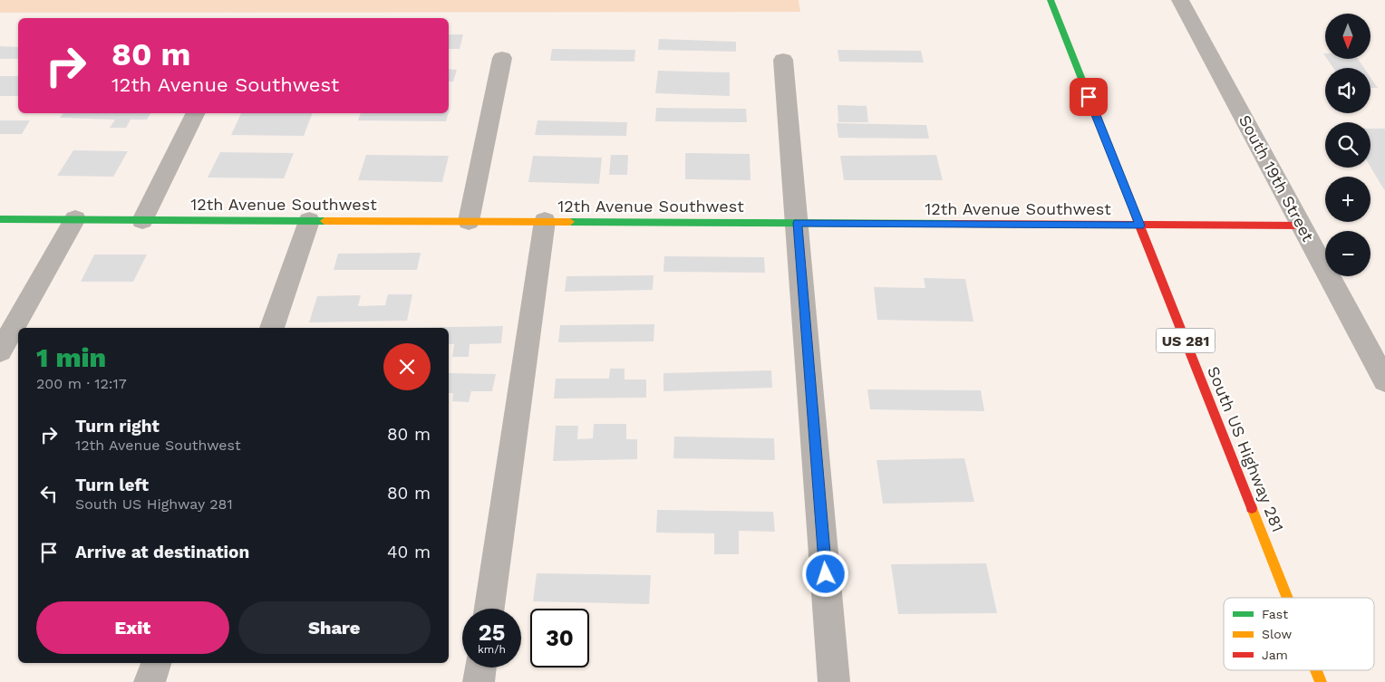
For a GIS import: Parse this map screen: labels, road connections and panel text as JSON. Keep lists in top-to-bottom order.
{
  "streets": {
    "main road": ["12th Avenue Southwest", "US 281", "South US Highway 281"],
    "street": ["South 19th Street"]
  },
  "crossings": [
    ["South 19th Street", "12th Avenue Southwest"],
    ["12th Avenue Southwest", "South US Highway 281"]
  ],
  "legend": ["Fast", "Slow", "Jam"],
  "north": "bottom",
  "page": {
    "map_buttons": ["+", "−"],
    "turn": ["80 m", "12th Avenue Southwest"],
    "heading": ["1 min", "200 m · 12:17"],
    "list": [
      {
        "name": "Turn right",
        "note": "12th Avenue Southwest",
        "value": "80 m"
      },
      {
        "name": "Turn left",
        "note": "South US Highway 281",
        "value": "80 m"
      },
      {
        "name": "Arrive at destination",
        "value": "40 m"
      }
    ],
    "buttons": ["Exit", "Share"],
    "speed": "25 km/h",
    "limit": "30"
  }
}
